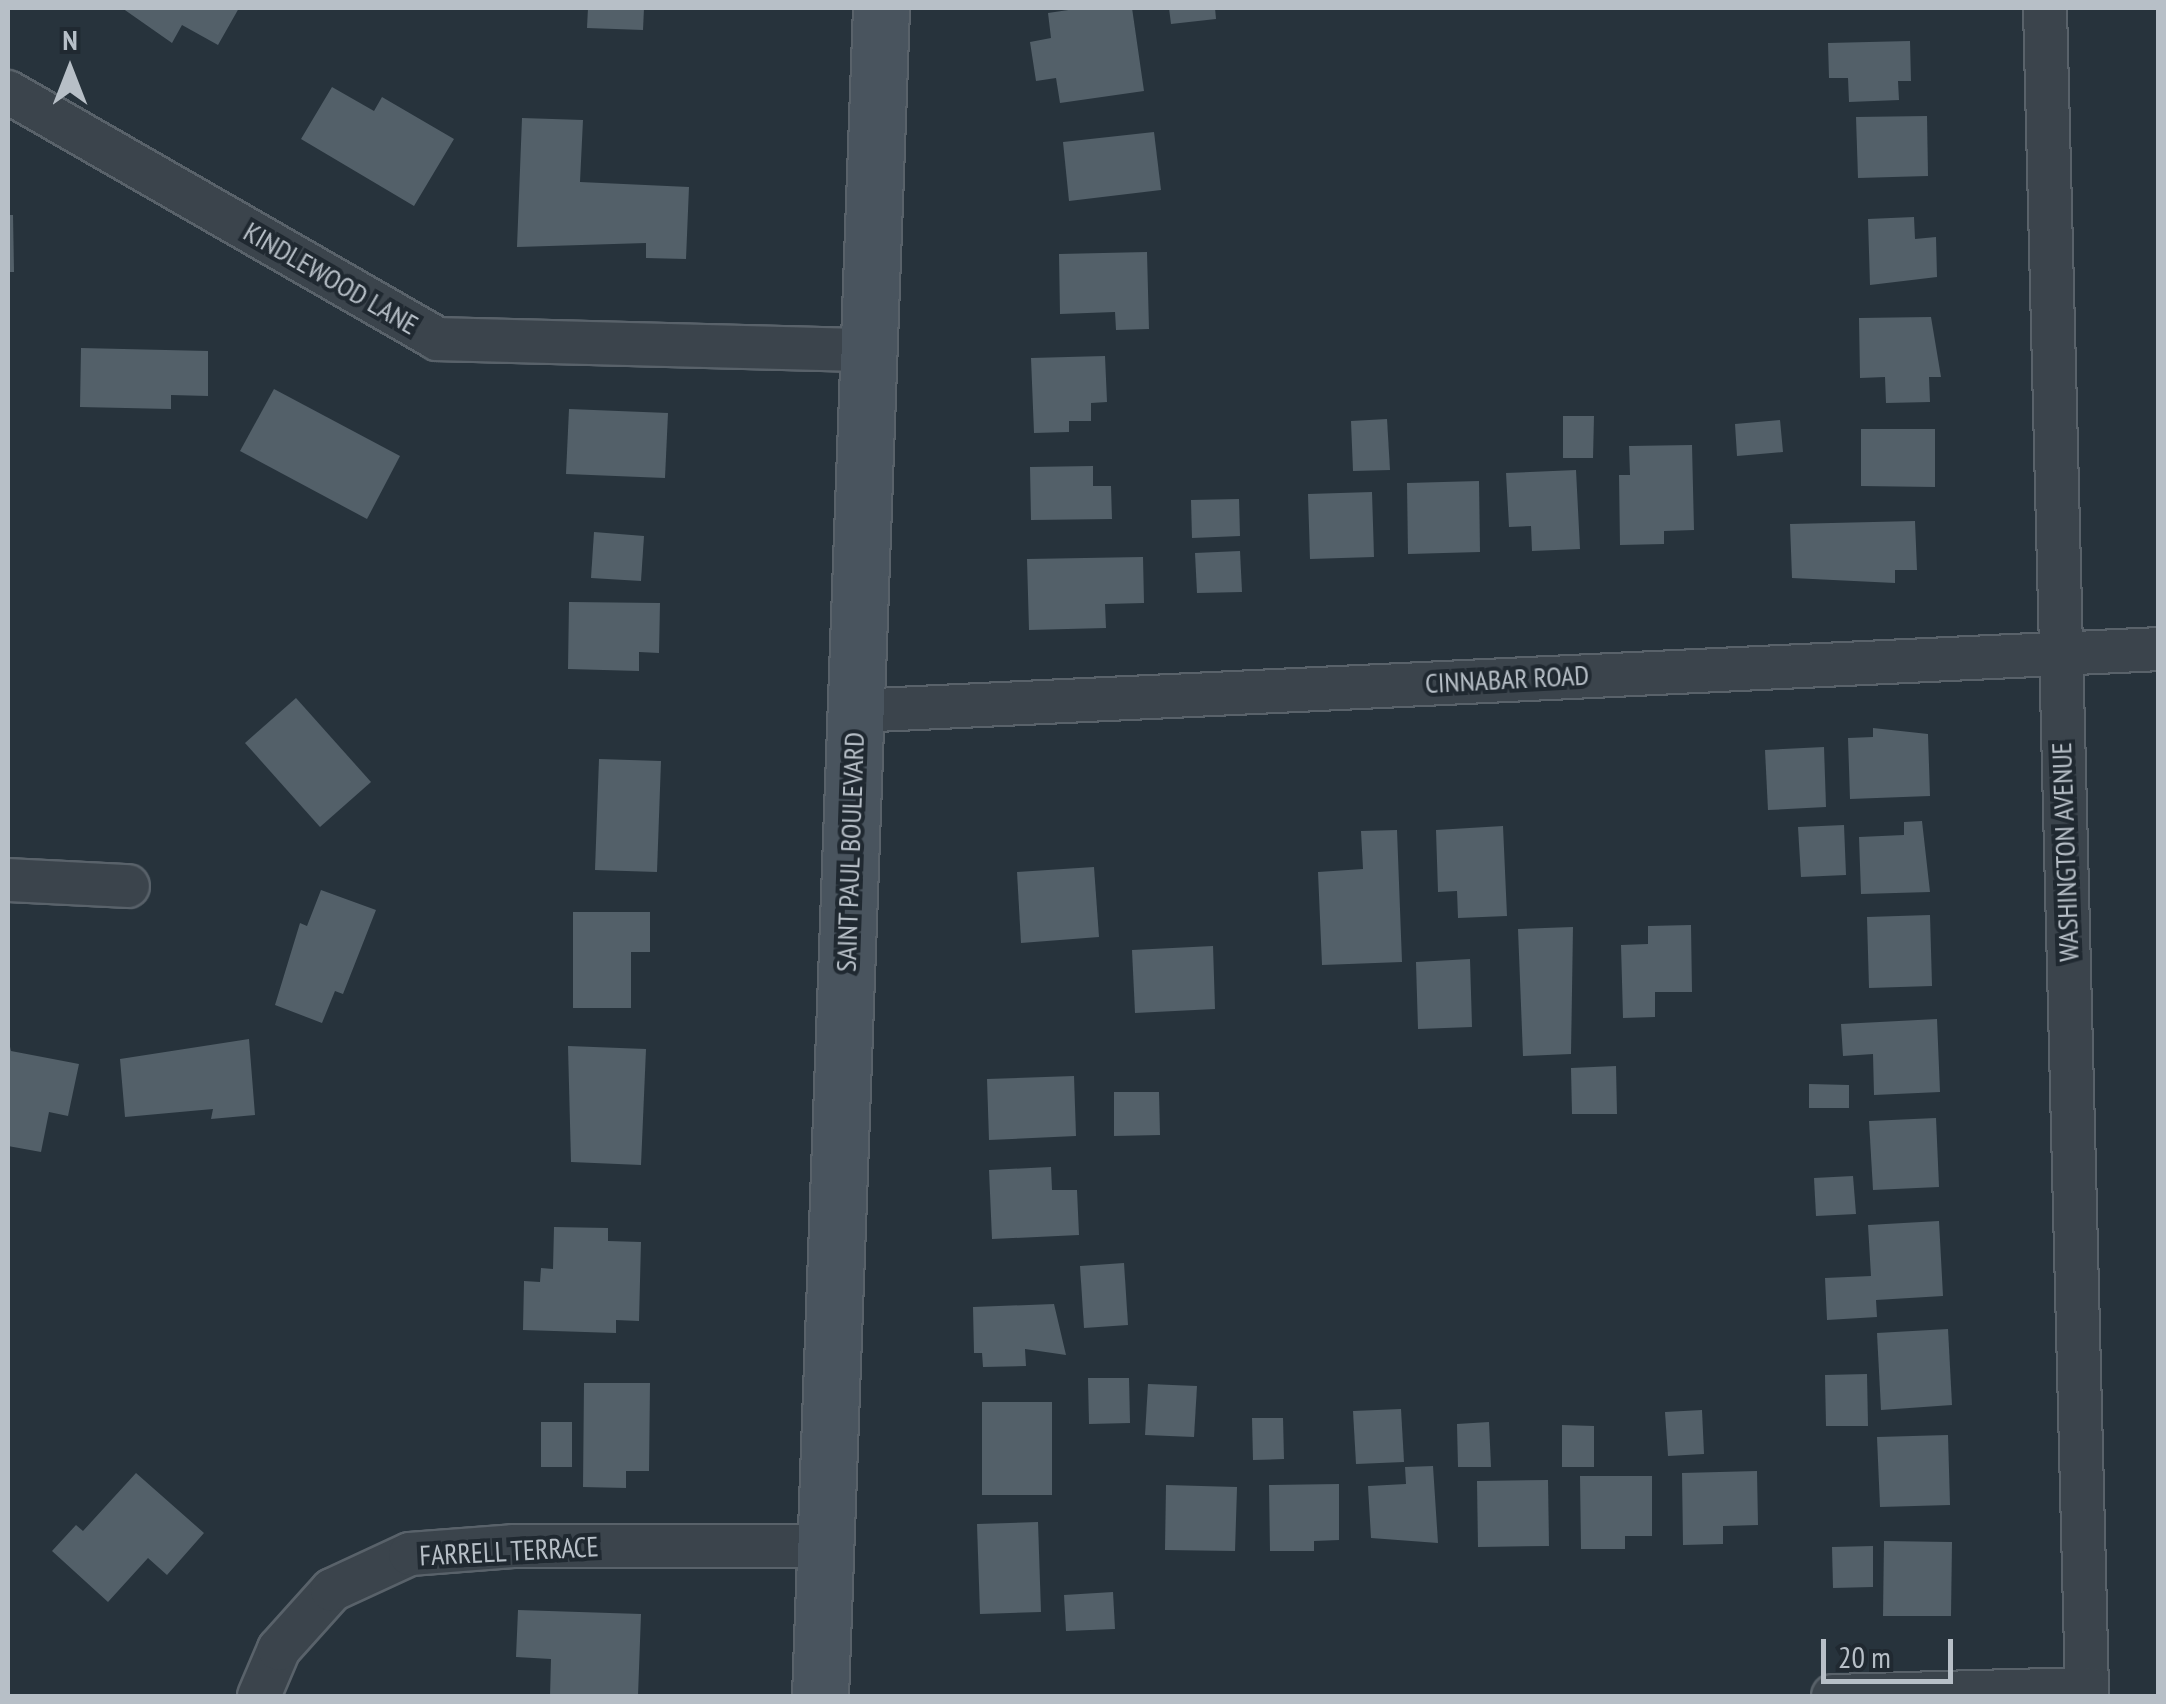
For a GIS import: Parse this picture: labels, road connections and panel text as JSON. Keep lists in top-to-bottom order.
{
  "streets": {
    "street": [
      "KINDLEWOOD LANE",
      "CINNABAR ROAD",
      "SAINT PAUL BOULEVARD",
      "WASHINGTON AVENUE",
      "FARRELL TERRACE"
    ]
  },
  "crossings": [
    ["KINDLEWOOD LANE", "SAINT PAUL BOULEVARD"],
    ["CINNABAR ROAD", "SAINT PAUL BOULEVARD"],
    ["CINNABAR ROAD", "WASHINGTON AVENUE"],
    ["SAINT PAUL BOULEVARD", "FARRELL TERRACE"]
  ],
  "scale_bar": "20 m",
  "north": "top"
}
